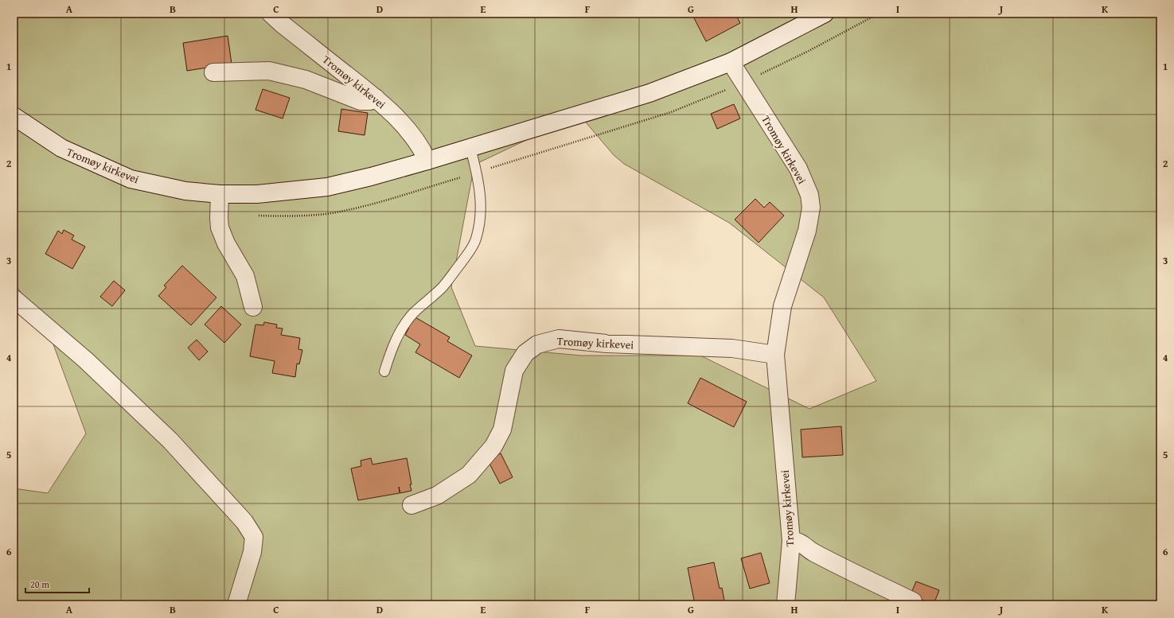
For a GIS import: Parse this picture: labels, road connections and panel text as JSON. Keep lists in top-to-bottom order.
{
  "streets": {
    "street": ["Tromøy kirkevei"]
  },
  "scale_bar": "20 m",
  "grid": {
    "columns": [
      "A",
      "B",
      "C",
      "D",
      "E",
      "F",
      "G",
      "H",
      "I",
      "J",
      "K"
    ],
    "rows": [
      "1",
      "2",
      "3",
      "4",
      "5",
      "6"
    ]
  }
}
